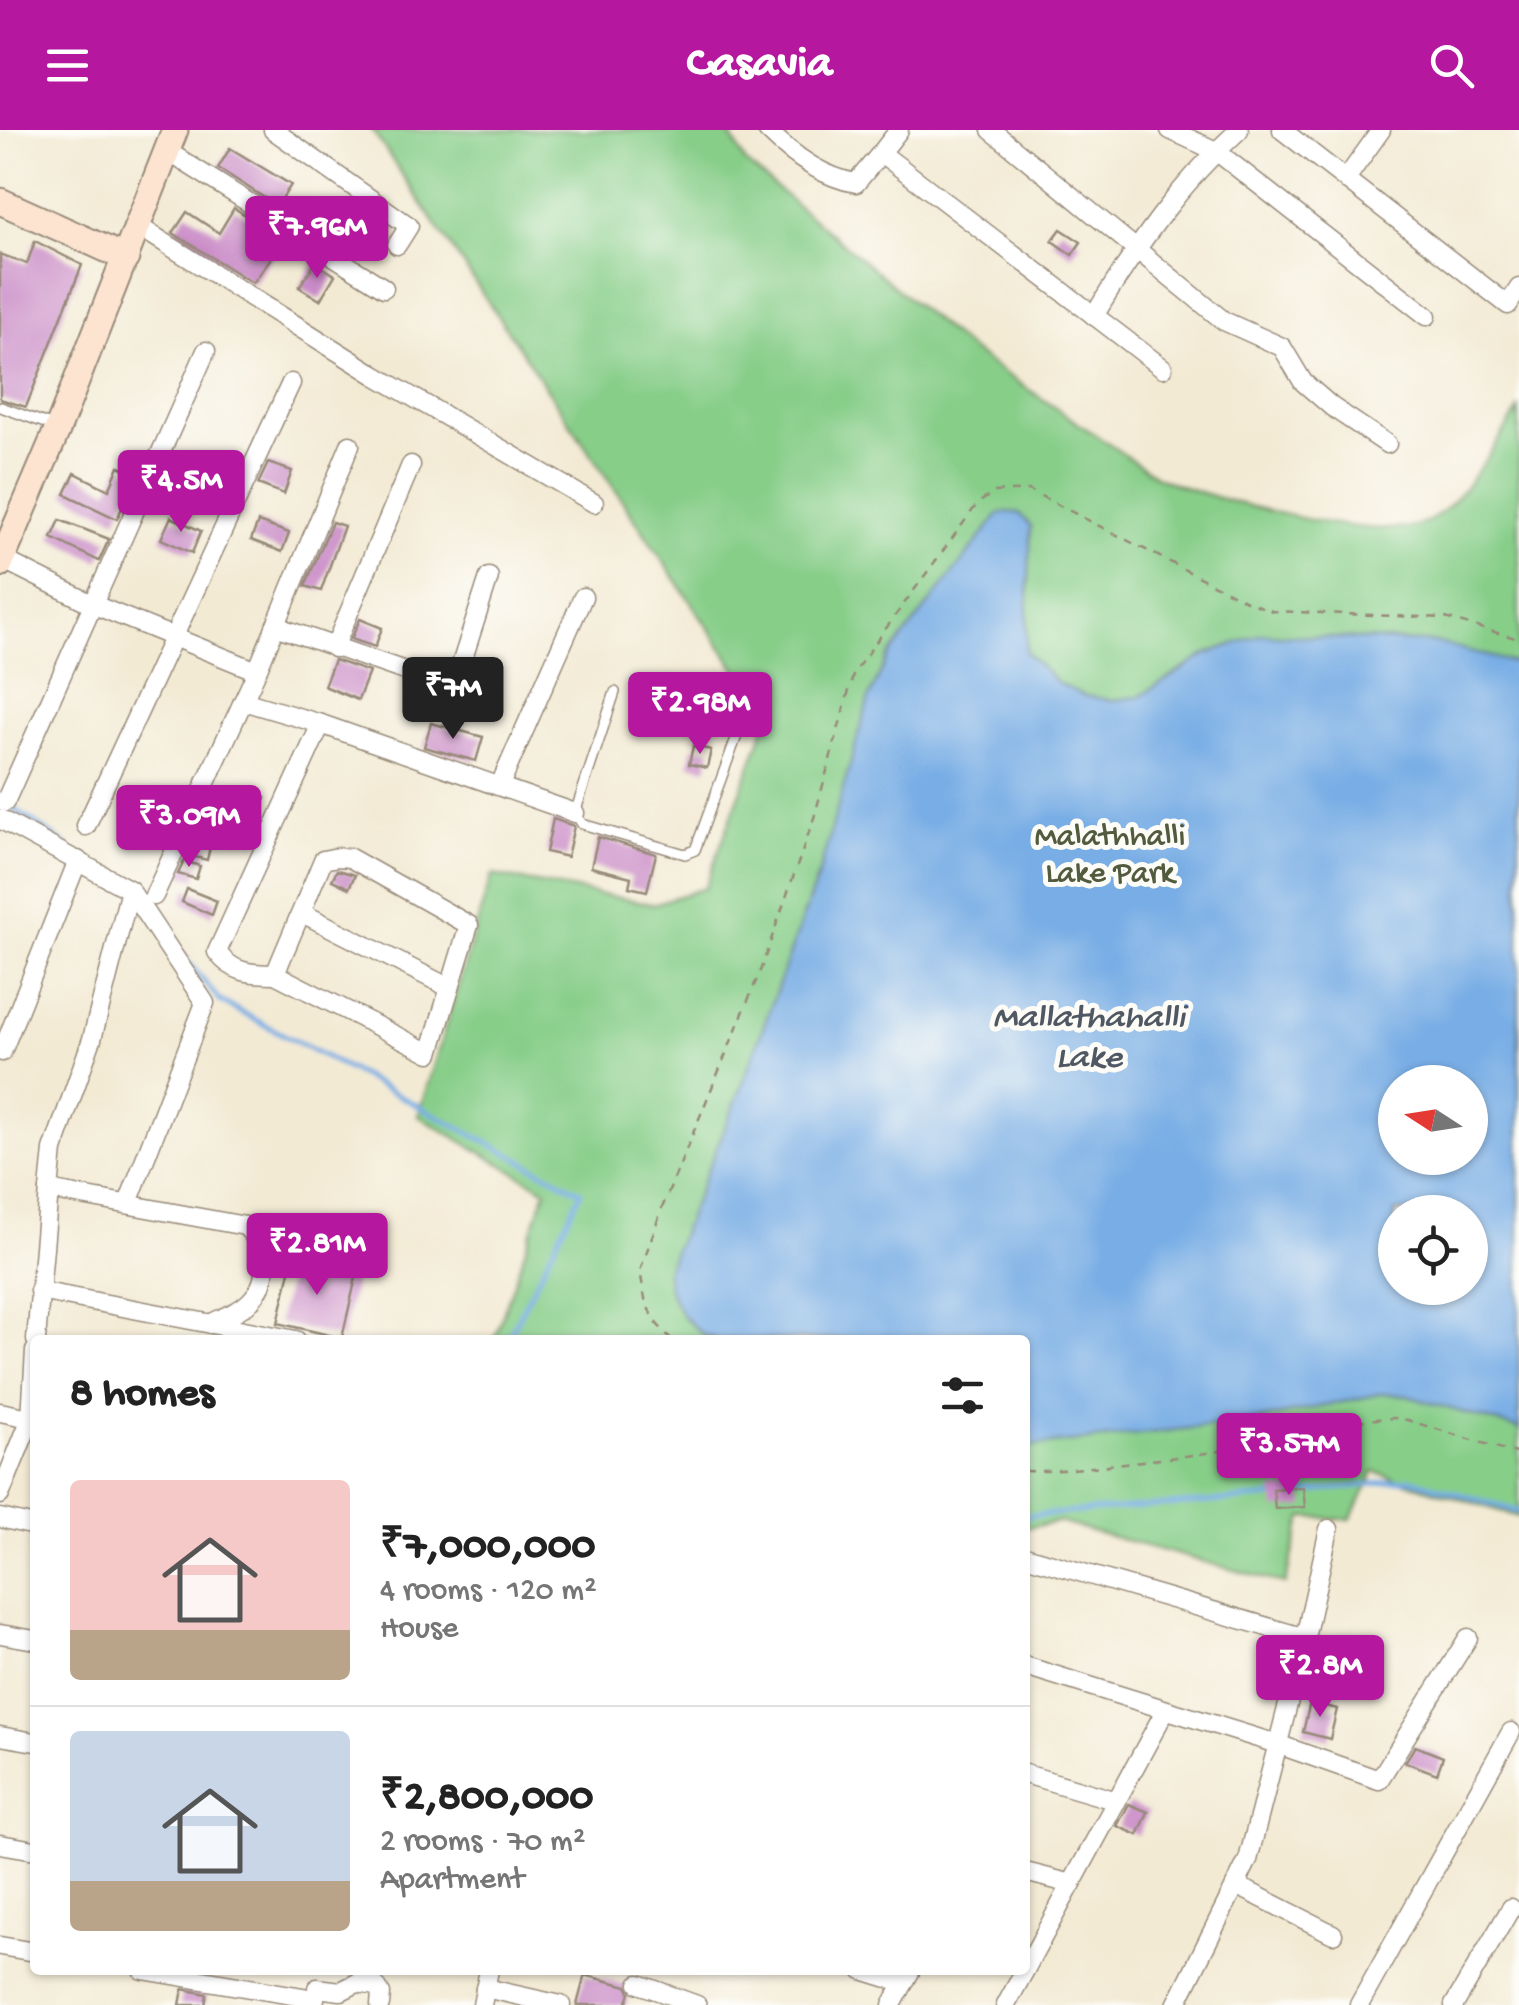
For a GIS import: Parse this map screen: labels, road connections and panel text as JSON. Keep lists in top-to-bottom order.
{
  "water": ["Mallathahalli Lake"],
  "parks": ["Malathhalli Lake Park"],
  "north": "left",
  "page": {
    "header": "Casavia",
    "price": [
      "₹7.96M",
      "₹4.5M",
      "₹7M",
      "₹2.98M",
      "₹3.09M",
      "₹2.81M",
      "₹3.57M",
      "₹2.8M"
    ],
    "heading": "8 homes",
    "list": [
      {
        "name": "₹7,000,000",
        "note": "4 rooms · 120 m² · House"
      },
      {
        "name": "₹2,800,000",
        "note": "2 rooms · 70 m² · Apartment"
      }
    ]
  }
}
